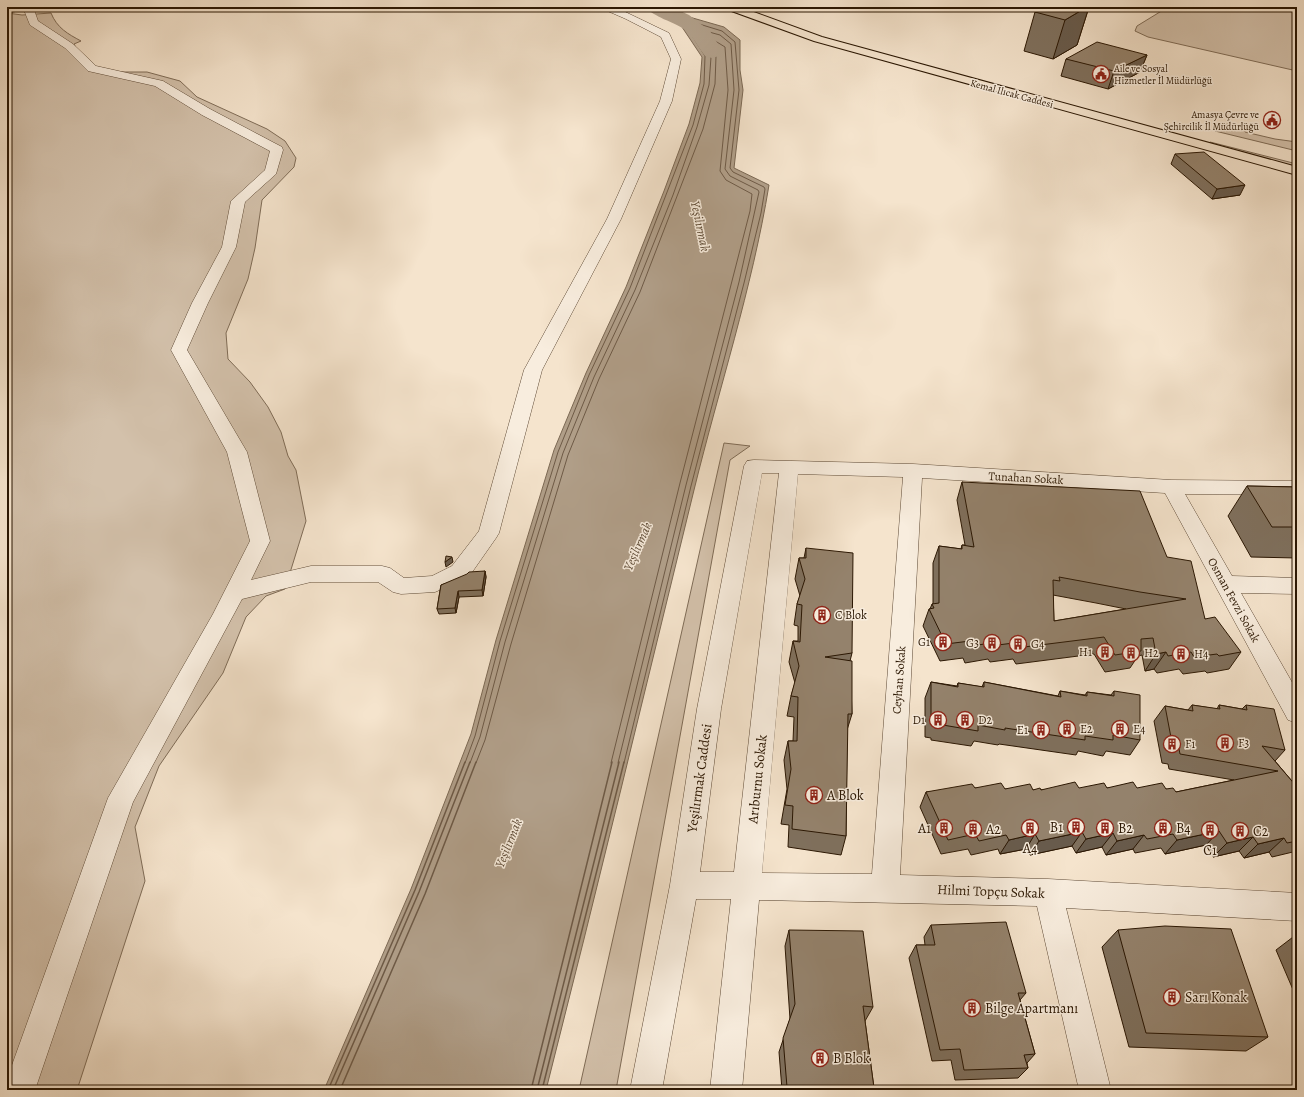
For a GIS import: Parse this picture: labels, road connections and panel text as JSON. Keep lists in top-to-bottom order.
{
  "streets": {
    "highway": ["Kemal Ilıcak Caddesi"],
    "street": [
      "Tunahan Sokak",
      "Osman Fevzi Sokak",
      "Ceyhan Sokak",
      "Yeşilırmak Caddesi",
      "Arıburnu Sokak",
      "Hilmi Topçu Sokak"
    ]
  },
  "crossings": [
    ["Tunahan Sokak", "Osman Fevzi Sokak"],
    ["Tunahan Sokak", "Ceyhan Sokak"],
    ["Tunahan Sokak", "Yeşilırmak Caddesi"],
    ["Tunahan Sokak", "Arıburnu Sokak"],
    ["Ceyhan Sokak", "Hilmi Topçu Sokak"],
    ["Yeşilırmak Caddesi", "Hilmi Topçu Sokak"],
    ["Arıburnu Sokak", "Hilmi Topçu Sokak"]
  ],
  "water": ["Yeşilırmak"],
  "places": {
    "public building": ["Aile ve Sosyal Hizmetler İl Müdürlüğü", "Amasya Çevre ve Şehircilik İl Müdürlüğü"],
    "building": [
      "C Blok",
      "G1",
      "G3",
      "G4",
      "H1",
      "H2",
      "H4",
      "D1",
      "D2",
      "E2",
      "E4",
      "E1",
      "F3",
      "F1",
      "A Blok",
      "B1",
      "A1",
      "A4",
      "B2",
      "B4",
      "A2",
      "C1",
      "C2",
      "Sarı Konak",
      "Bilge Apartmanı",
      "B Blok"
    ]
  }
}
